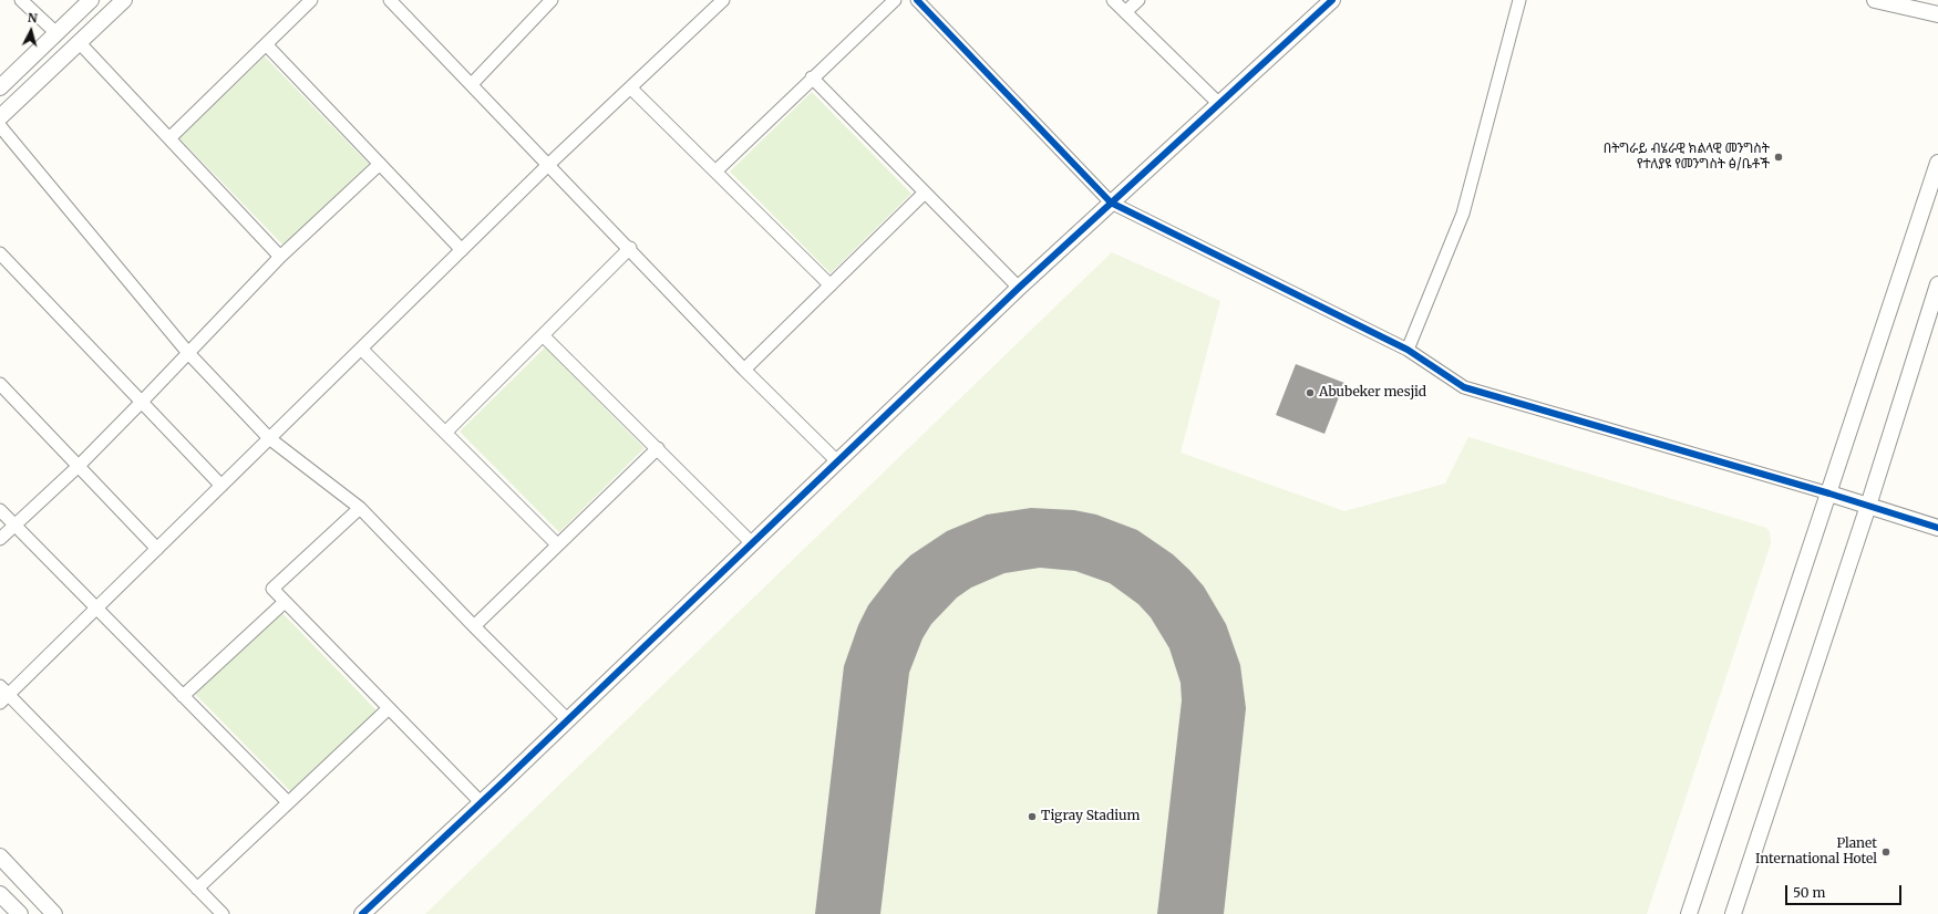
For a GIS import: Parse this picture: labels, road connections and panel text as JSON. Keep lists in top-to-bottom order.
{
  "places": [
    "በትግራይ ብሄራዊ ክልላዊ መንግስት የተለያዩ የመንግስት ፅ/ቤቶች",
    "Abubeker mesjid",
    "Tigray Stadium",
    "Planet International Hotel"
  ],
  "scale_bar": "50 m",
  "north": "top"
}
